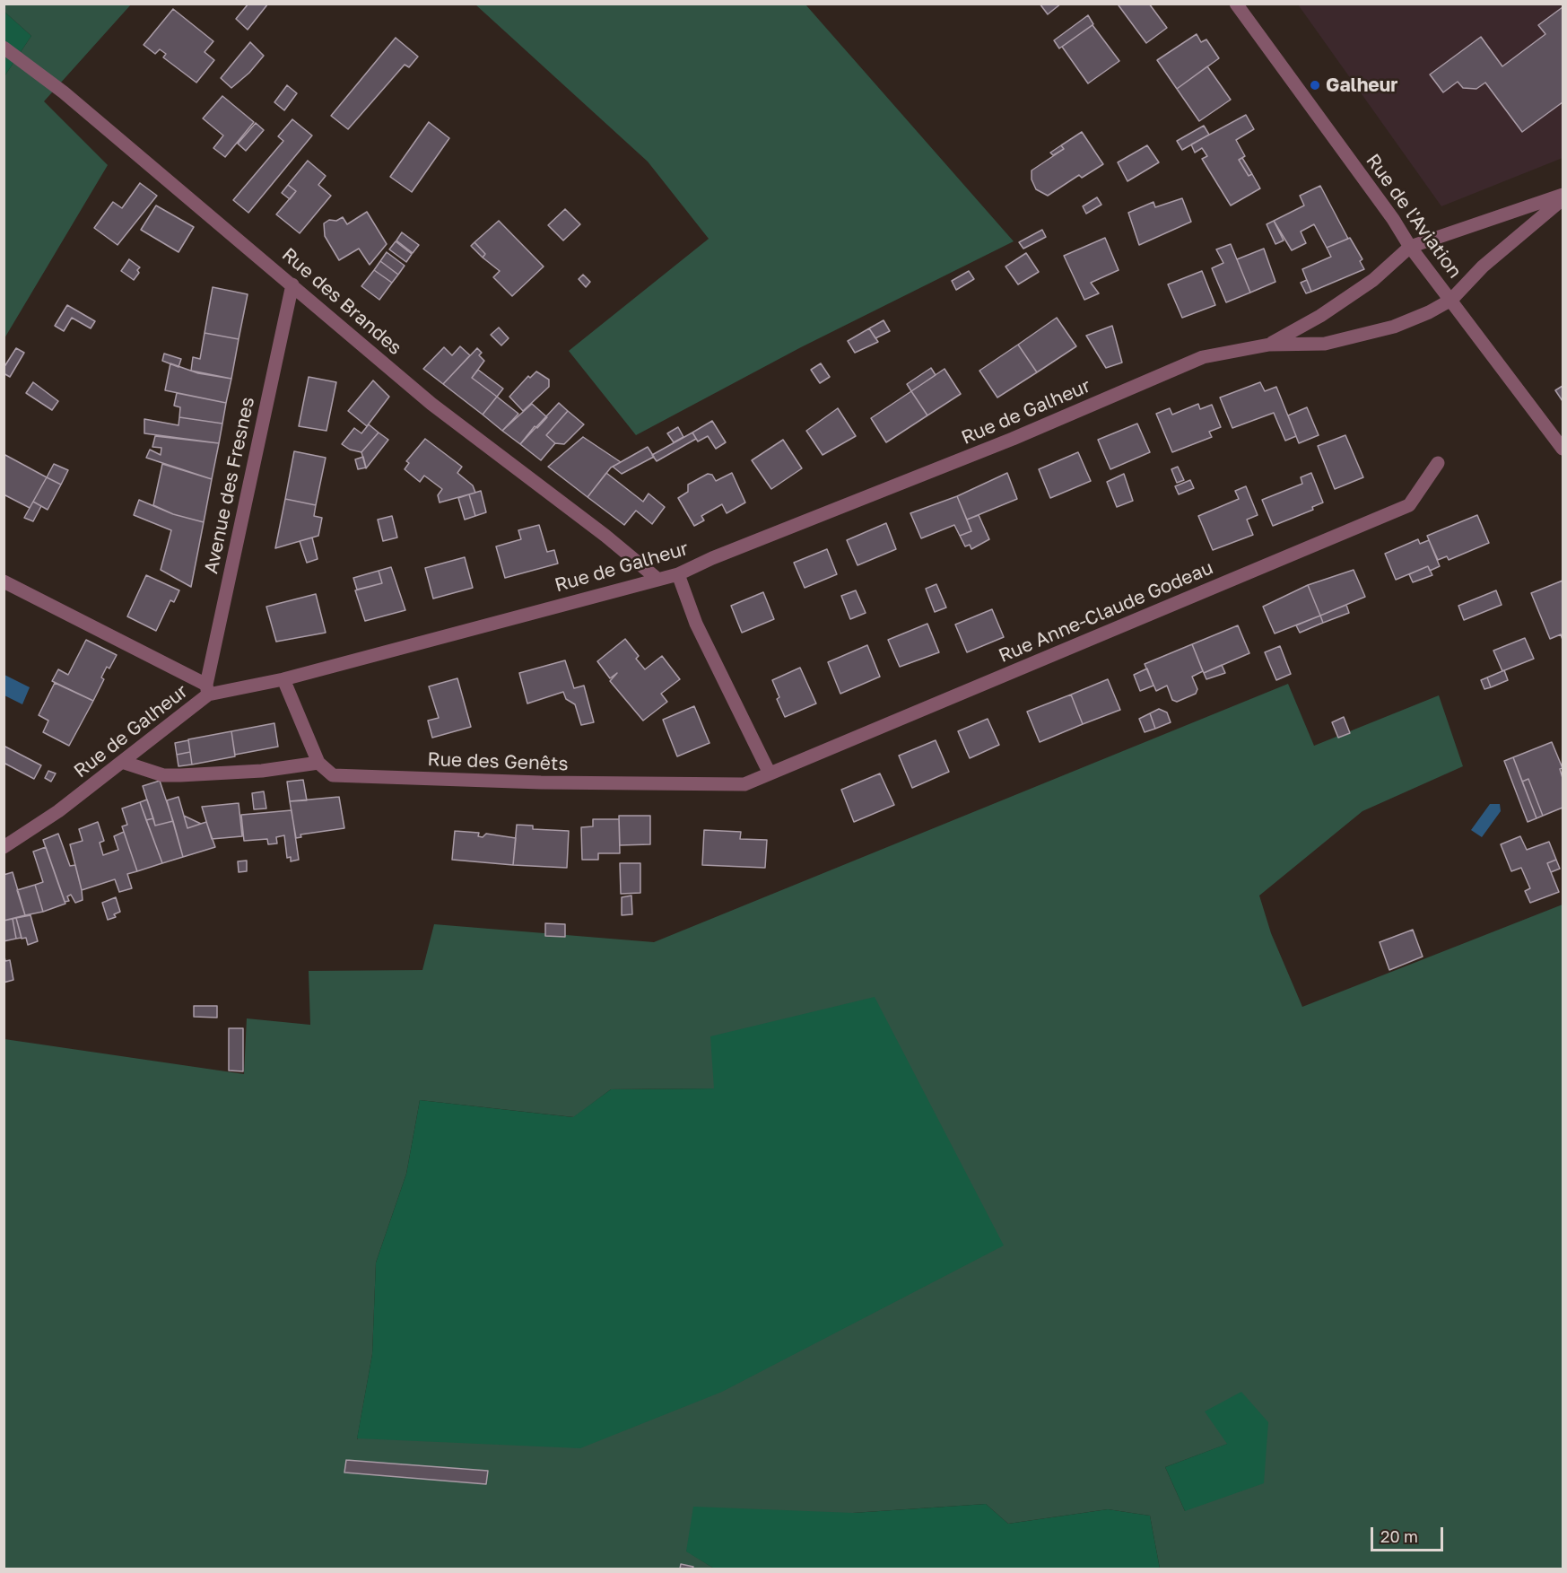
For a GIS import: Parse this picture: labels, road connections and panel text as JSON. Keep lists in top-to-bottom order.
{
  "streets": {
    "street": [
      "Rue de l'Aviation",
      "Rue des Brandes",
      "Rue de Galheur",
      "Avenue des Fresnes",
      "Rue Anne-Claude Godeau",
      "Rue des Genêts"
    ]
  },
  "crossings": [
    ["Rue de l'Aviation", "Rue de Galheur"],
    ["Rue des Brandes", "Rue de Galheur"],
    ["Rue des Brandes", "Avenue des Fresnes"],
    ["Rue de Galheur", "Avenue des Fresnes"],
    ["Rue Anne-Claude Godeau", "Rue des Genêts"]
  ],
  "places": ["Galheur"],
  "scale_bar": "20 m"
}
